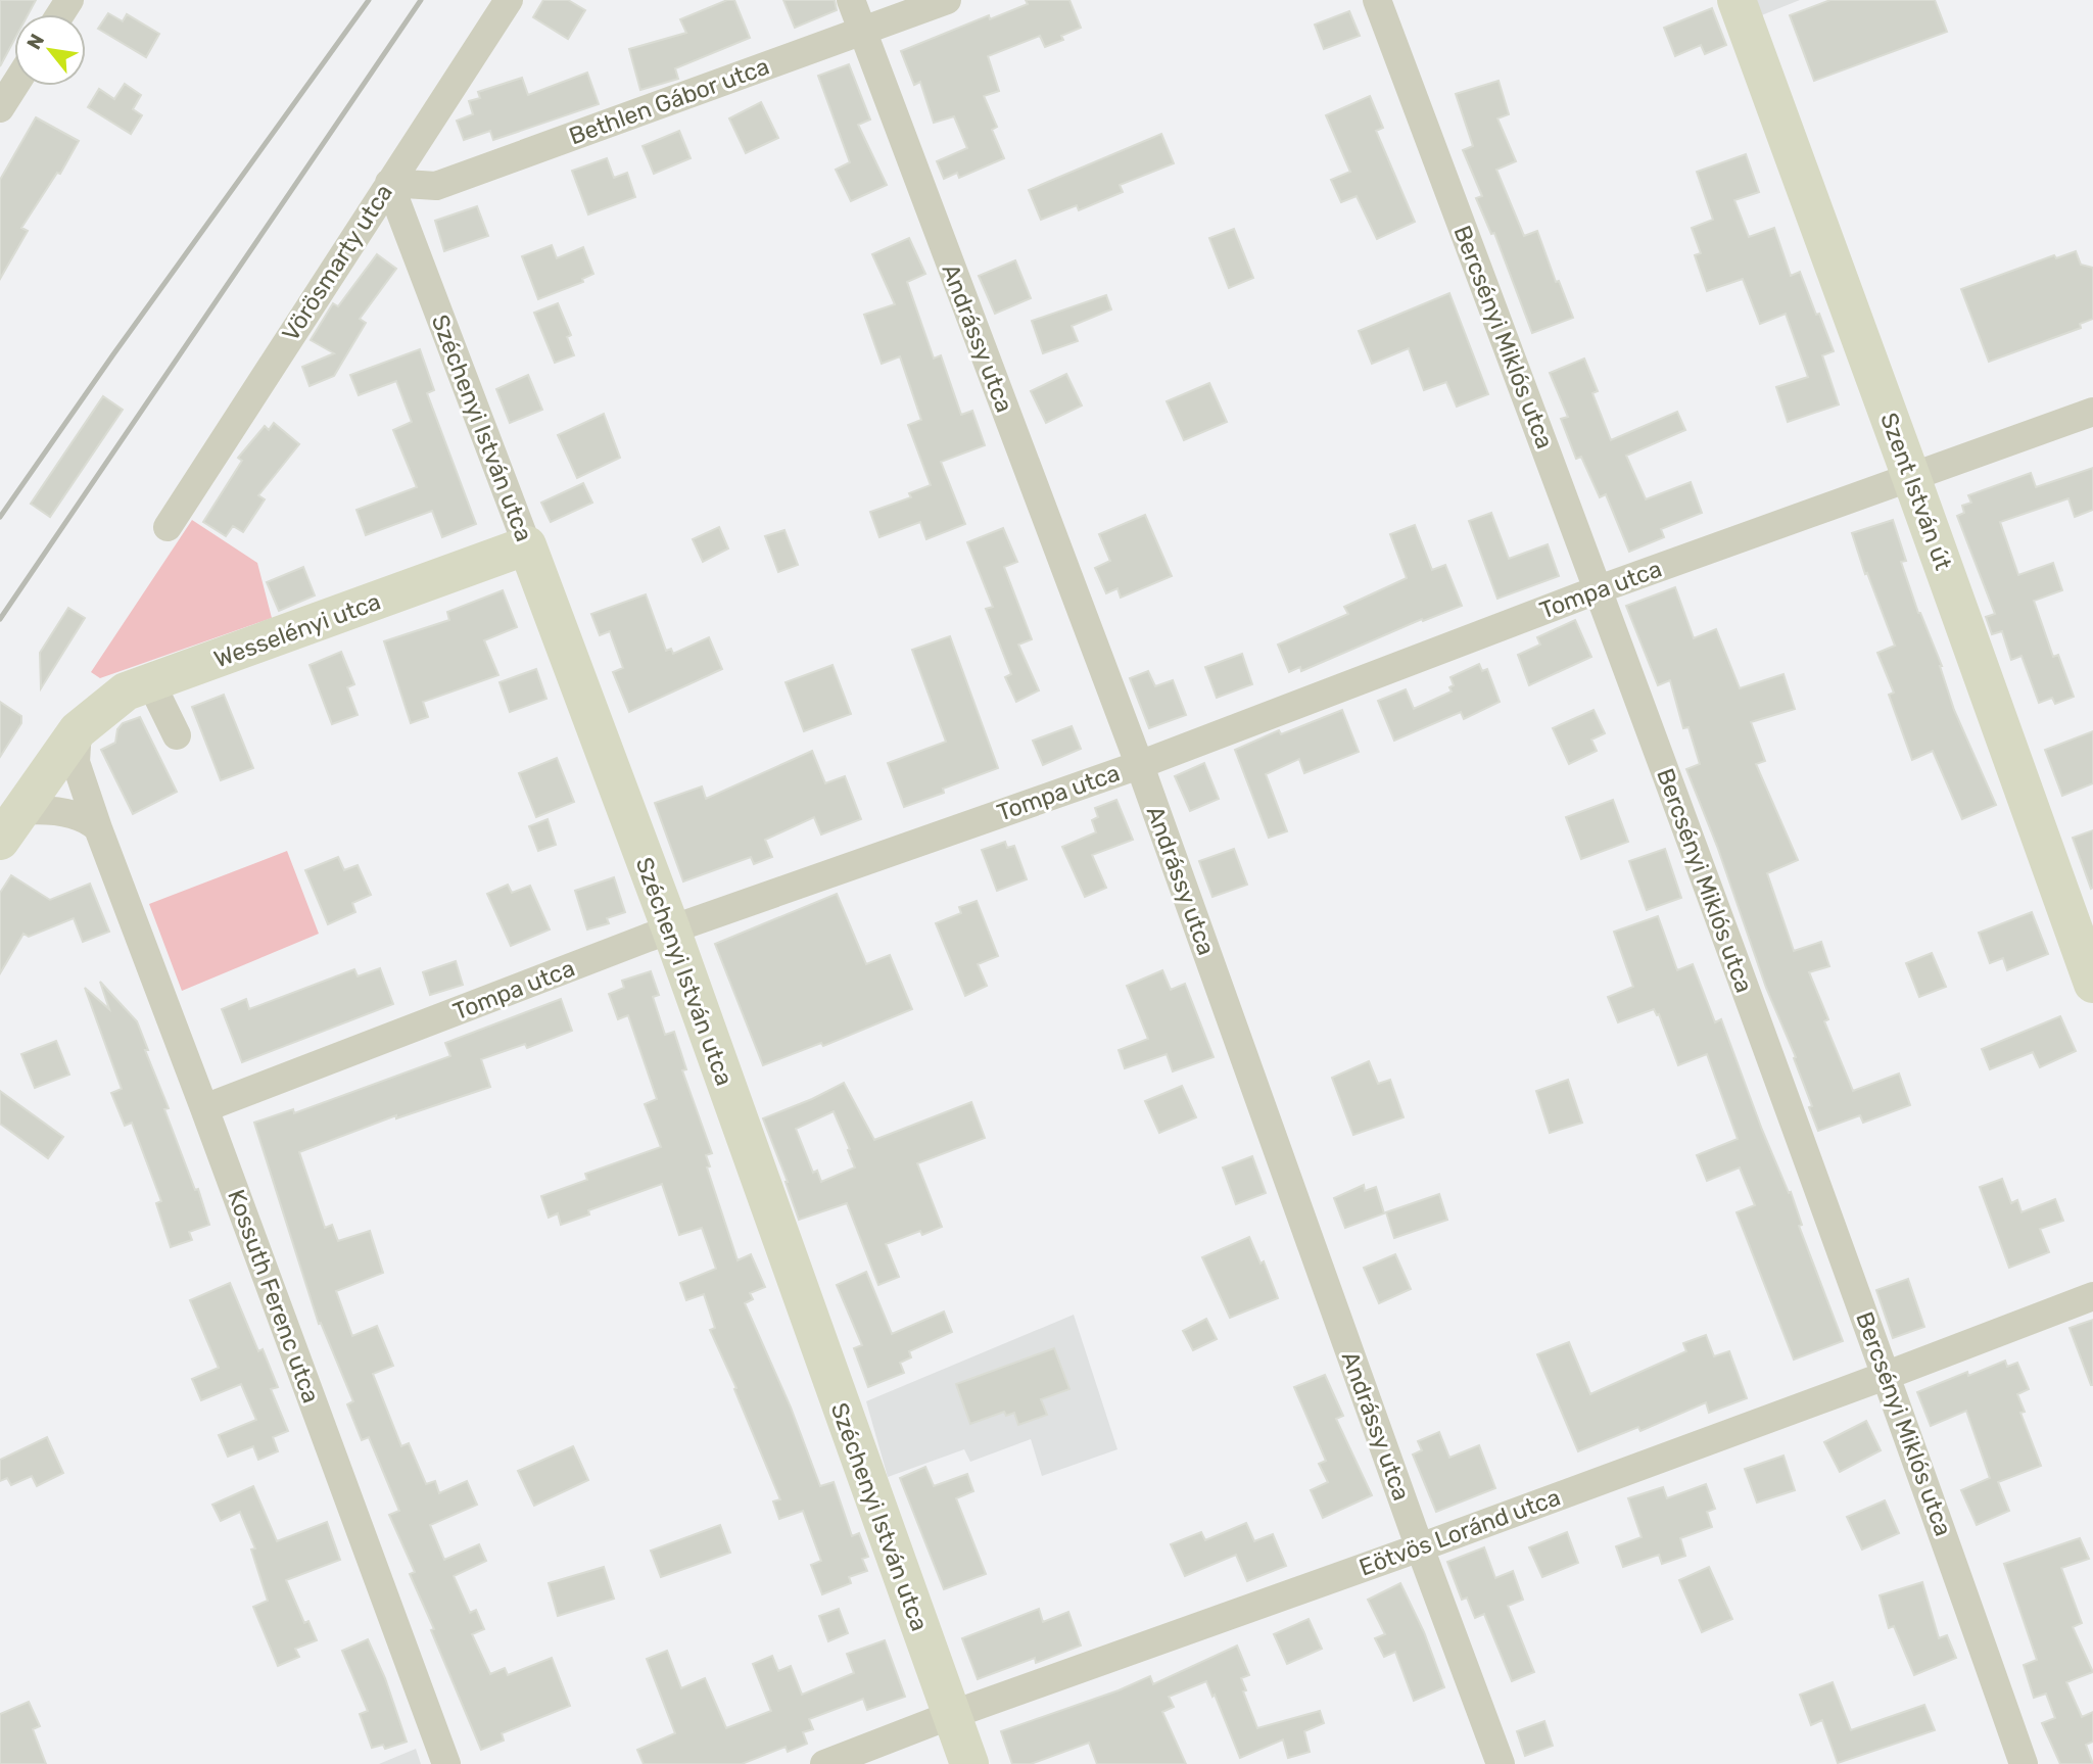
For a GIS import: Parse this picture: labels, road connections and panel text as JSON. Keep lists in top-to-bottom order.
{
  "streets": {
    "street": [
      "Bethlen Gábor utca",
      "Vörösmarty utca",
      "Bercsényi Miklós utca",
      "Andrássy utca",
      "Széchenyi István utca",
      "Szent István út",
      "Tompa utca",
      "Wesselényi utca",
      "Kossuth Ferenc utca",
      "Eötvös Loránd utca"
    ]
  },
  "crossings": [
    ["Bethlen Gábor utca", "Vörösmarty utca"],
    ["Bethlen Gábor utca", "Andrássy utca"],
    ["Bethlen Gábor utca", "Széchenyi István utca"],
    ["Vörösmarty utca", "Széchenyi István utca"],
    ["Bercsényi Miklós utca", "Tompa utca"],
    ["Bercsényi Miklós utca", "Eötvös Loránd utca"],
    ["Andrássy utca", "Tompa utca"],
    ["Andrássy utca", "Eötvös Loránd utca"],
    ["Széchenyi István utca", "Tompa utca"],
    ["Széchenyi István utca", "Wesselényi utca"],
    ["Széchenyi István utca", "Eötvös Loránd utca"],
    ["Szent István út", "Tompa utca"],
    ["Tompa utca", "Kossuth Ferenc utca"],
    ["Wesselényi utca", "Kossuth Ferenc utca"]
  ],
  "north": "top left"
}
